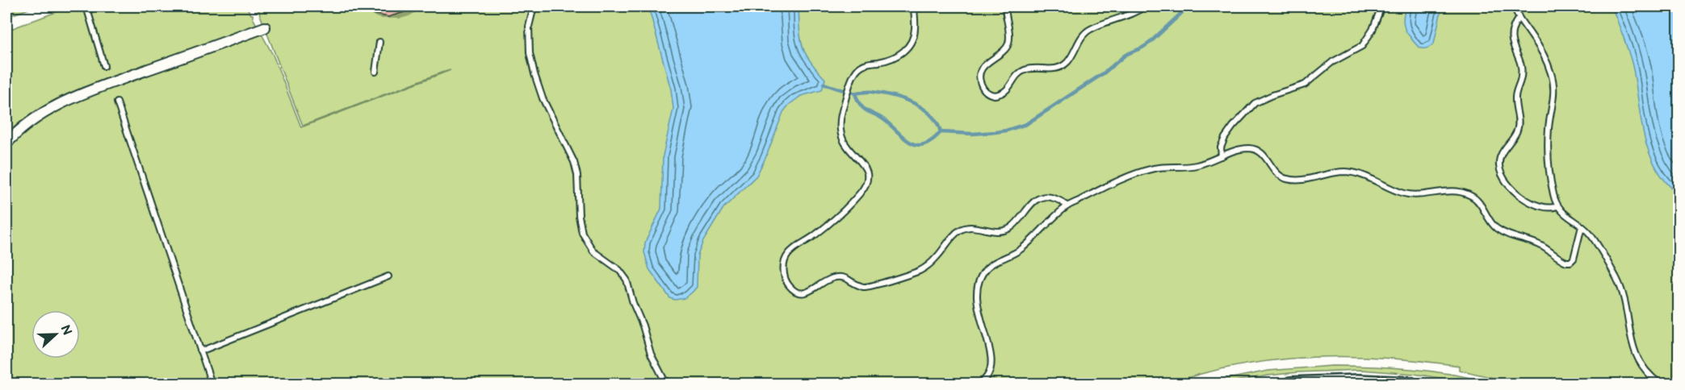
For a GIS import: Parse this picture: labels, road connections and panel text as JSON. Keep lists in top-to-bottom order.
{
  "north": "right"
}
